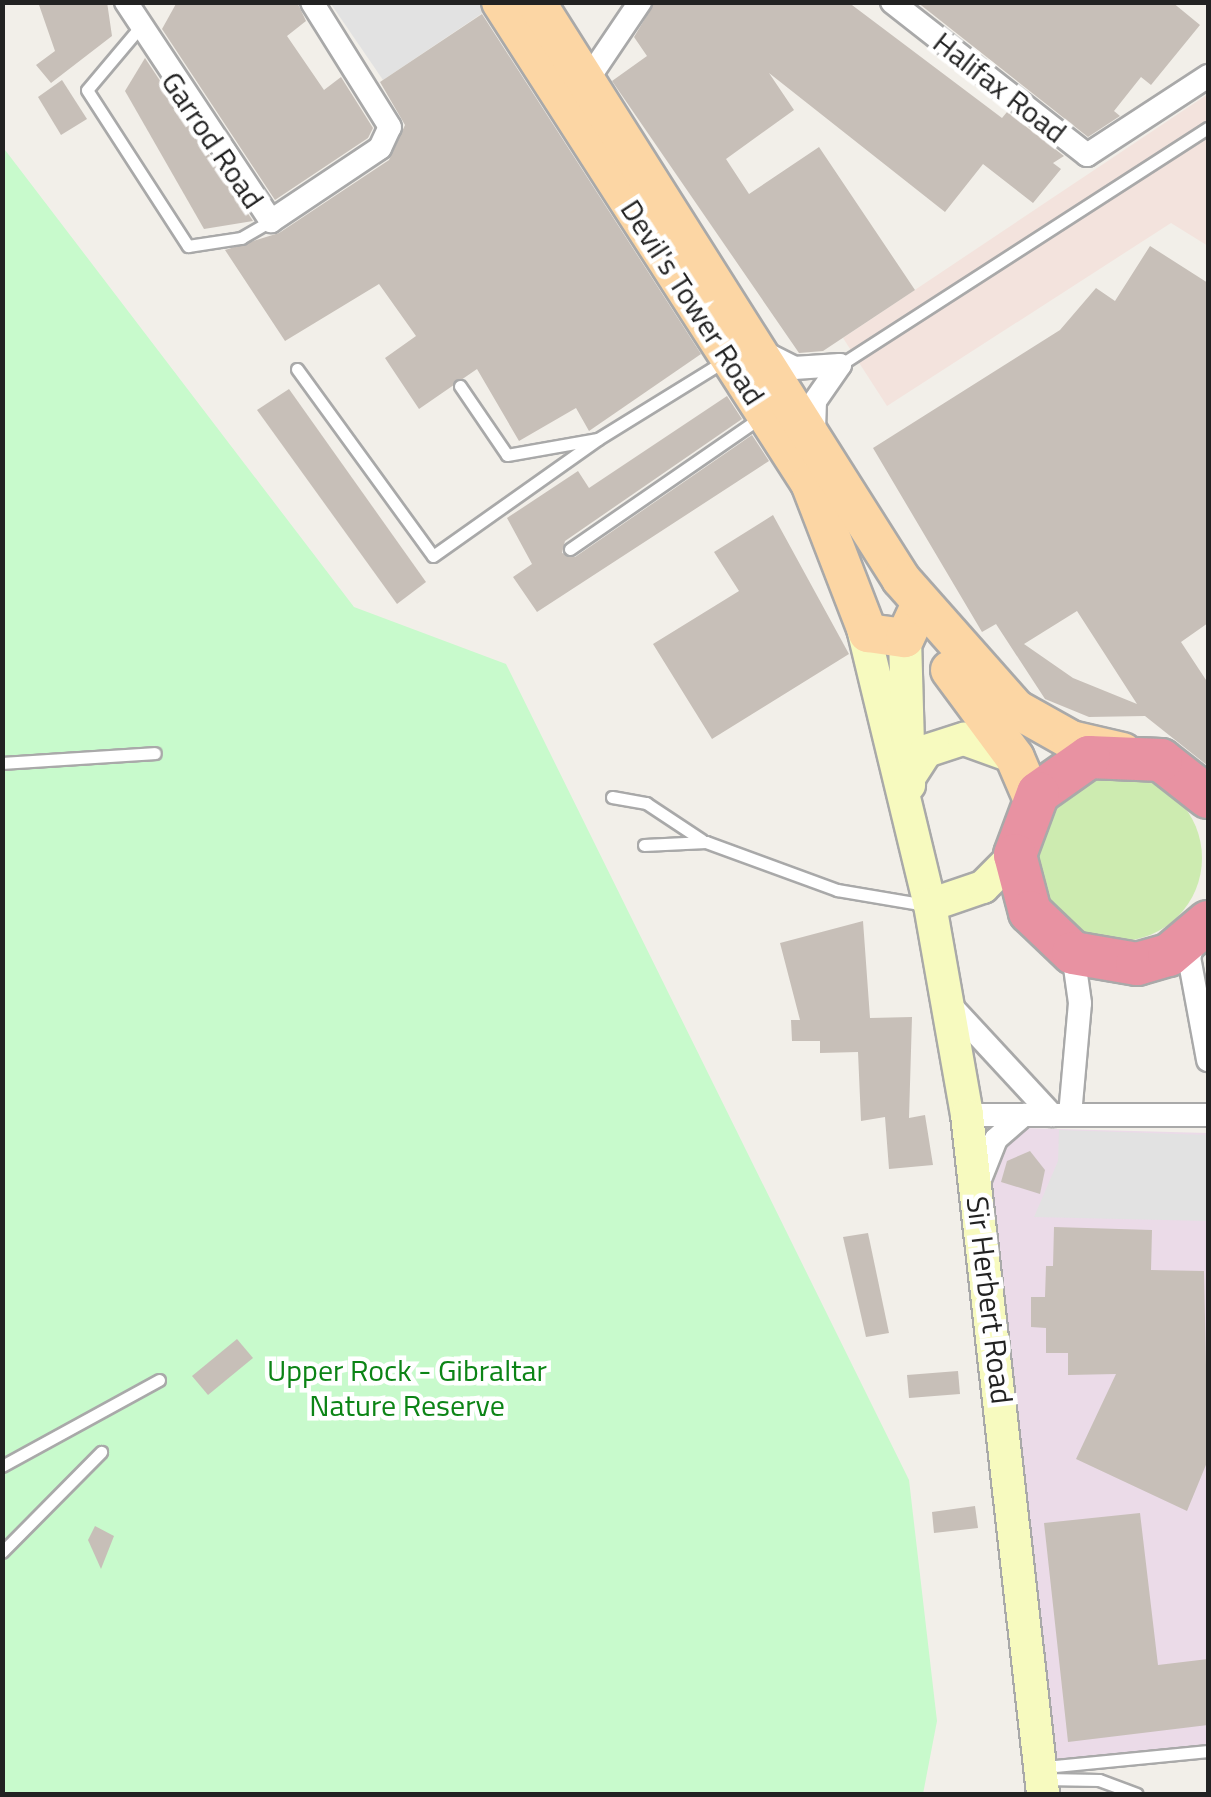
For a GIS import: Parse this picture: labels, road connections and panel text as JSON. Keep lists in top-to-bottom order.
{
  "streets": {
    "main road": ["Devil's Tower Road", "Sir Herbert Road"],
    "street": ["Halifax Road", "Garrod Road"]
  },
  "crossings": [
    ["Devil's Tower Road", "Sir Herbert Road"]
  ],
  "parks": ["Upper Rock - Gibraltar Nature Reserve"]
}
